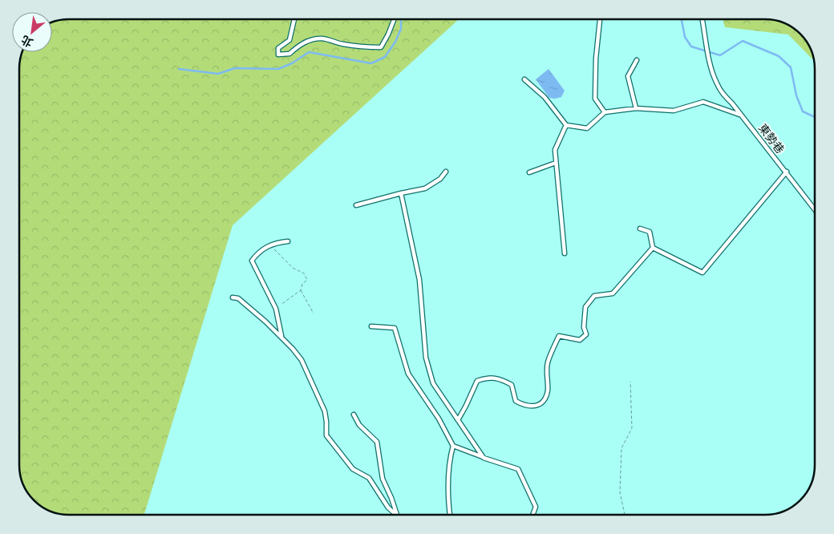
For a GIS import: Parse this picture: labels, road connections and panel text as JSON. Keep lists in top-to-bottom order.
{
  "streets": {
    "lane": ["東勢巷"]
  },
  "north": "bottom left"
}
